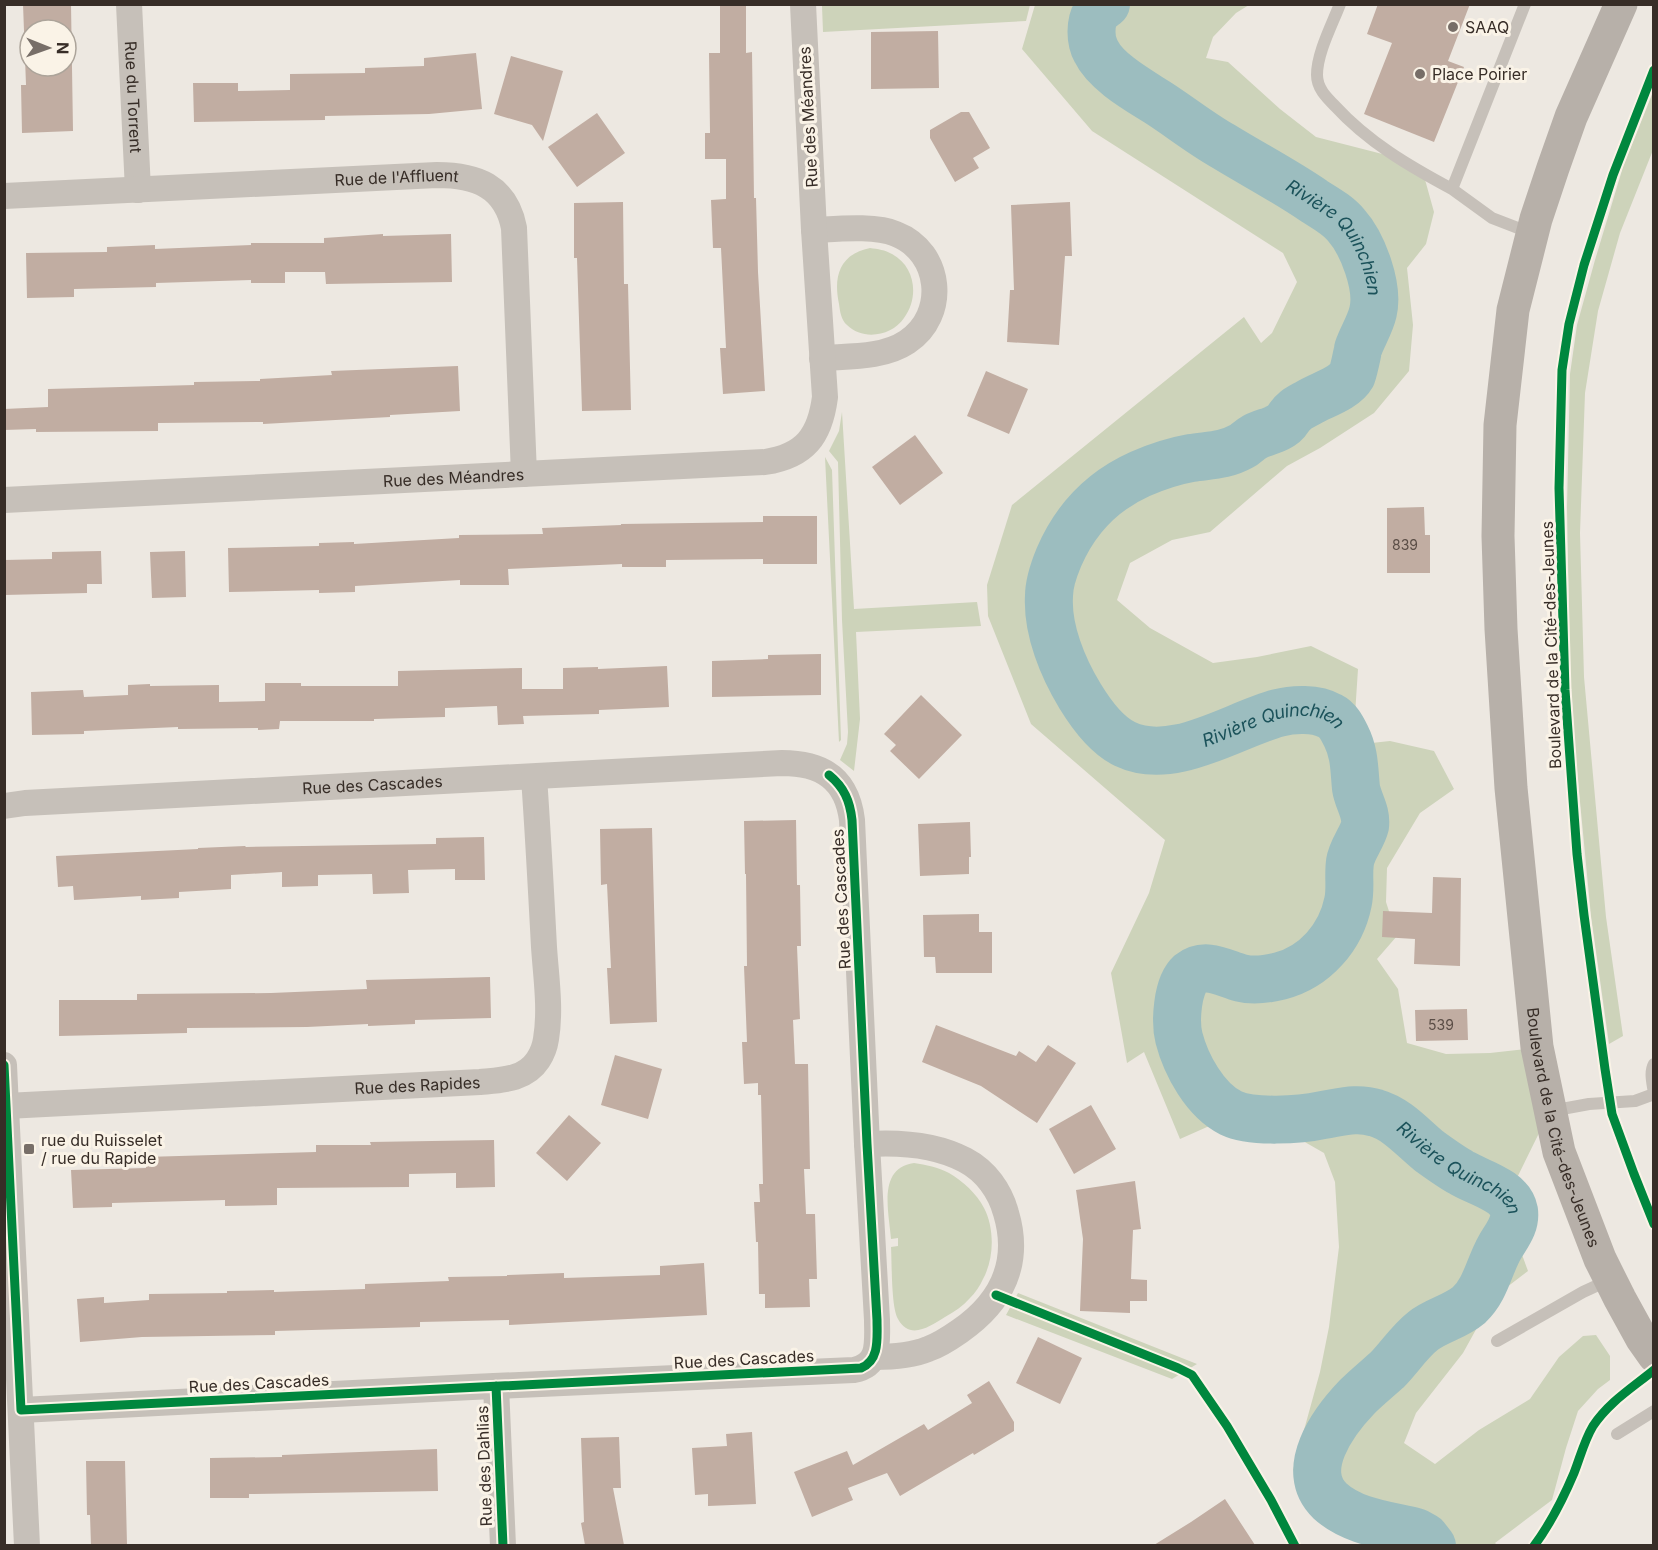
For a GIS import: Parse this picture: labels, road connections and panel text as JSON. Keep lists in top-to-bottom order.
{
  "streets": {
    "main road": ["Boulevard de la Cité-des-Jeunes"],
    "street": [
      "Rue du Torrent",
      "Rue des Méandres",
      "Rue de l'Affluent",
      "Rue des Cascades",
      "Rue des Rapides",
      "Rue des Dahlias"
    ]
  },
  "crossings": [
    ["Rue du Torrent", "Rue de l'Affluent"],
    ["Rue des Méandres", "Rue de l'Affluent"],
    ["Rue des Cascades", "Rue des Rapides"],
    ["Rue des Cascades", "Rue des Dahlias"]
  ],
  "water": ["Rivière Quinchien"],
  "places": {
    "other": ["SAAQ", "Place Poirier"],
    "transit": ["rue du Ruisselet / rue du Rapide"]
  },
  "house_numbers": ["839", "539"],
  "north": "right"
}
